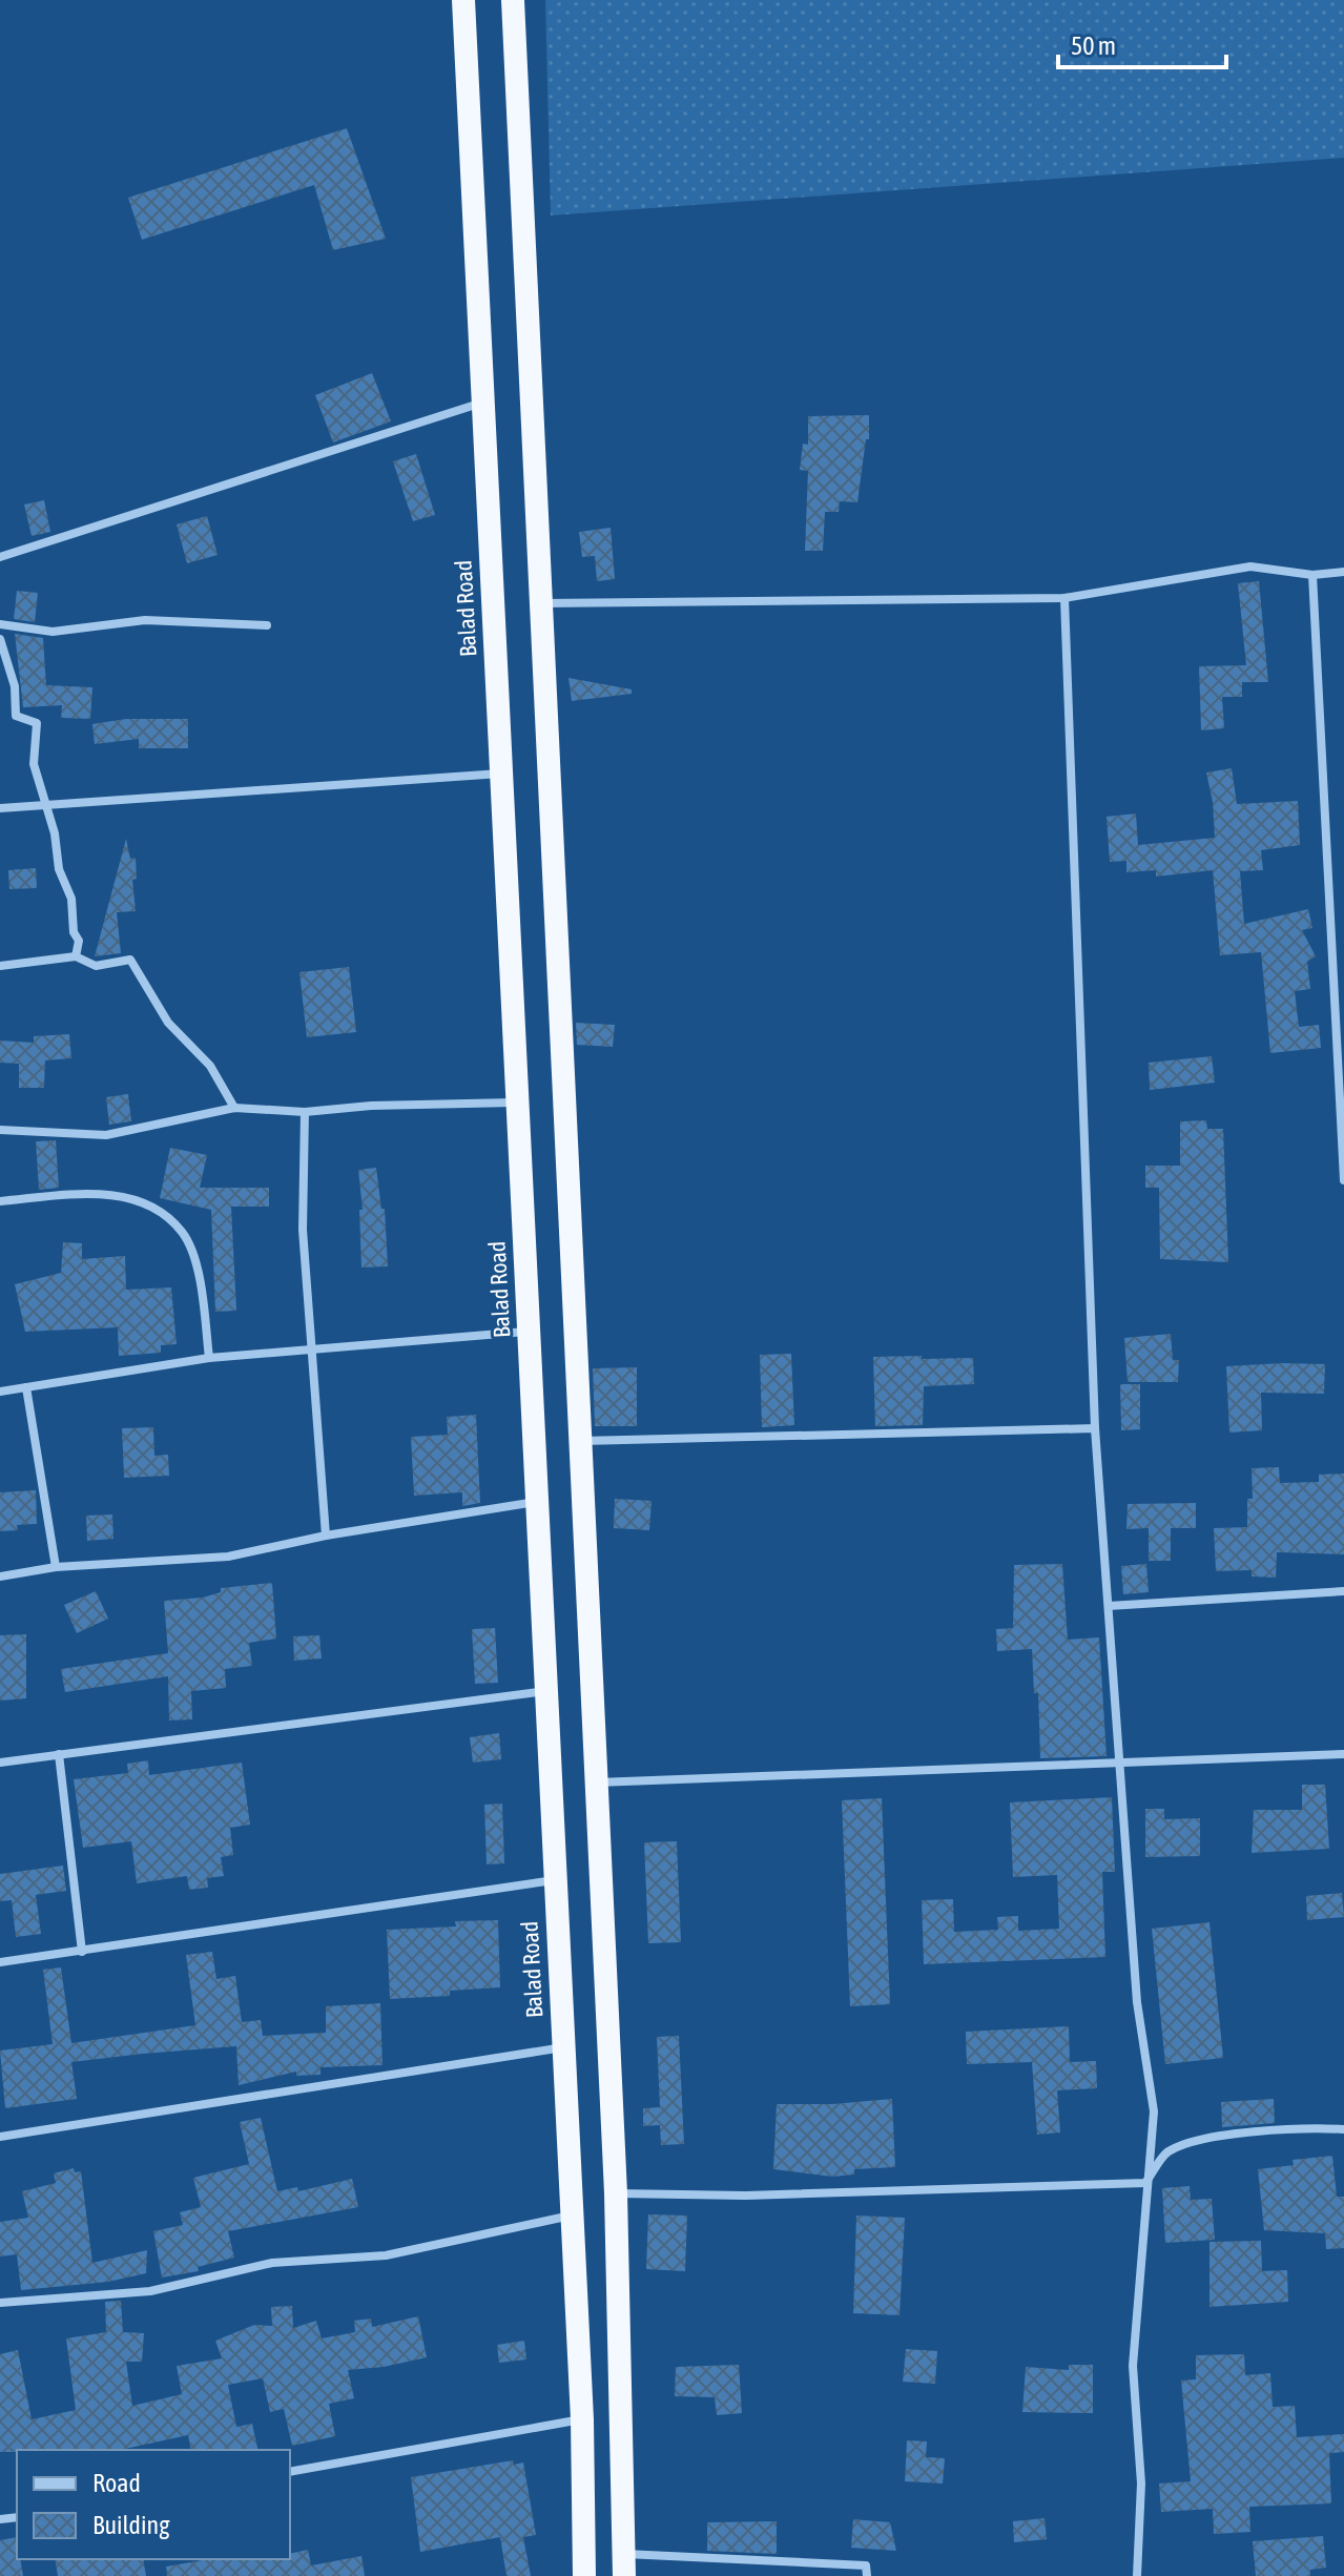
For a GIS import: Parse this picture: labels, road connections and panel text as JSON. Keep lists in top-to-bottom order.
{
  "streets": {
    "highway": ["Balad Road"]
  },
  "legend": ["Road", "Building"],
  "scale_bar": "50 m"
}
